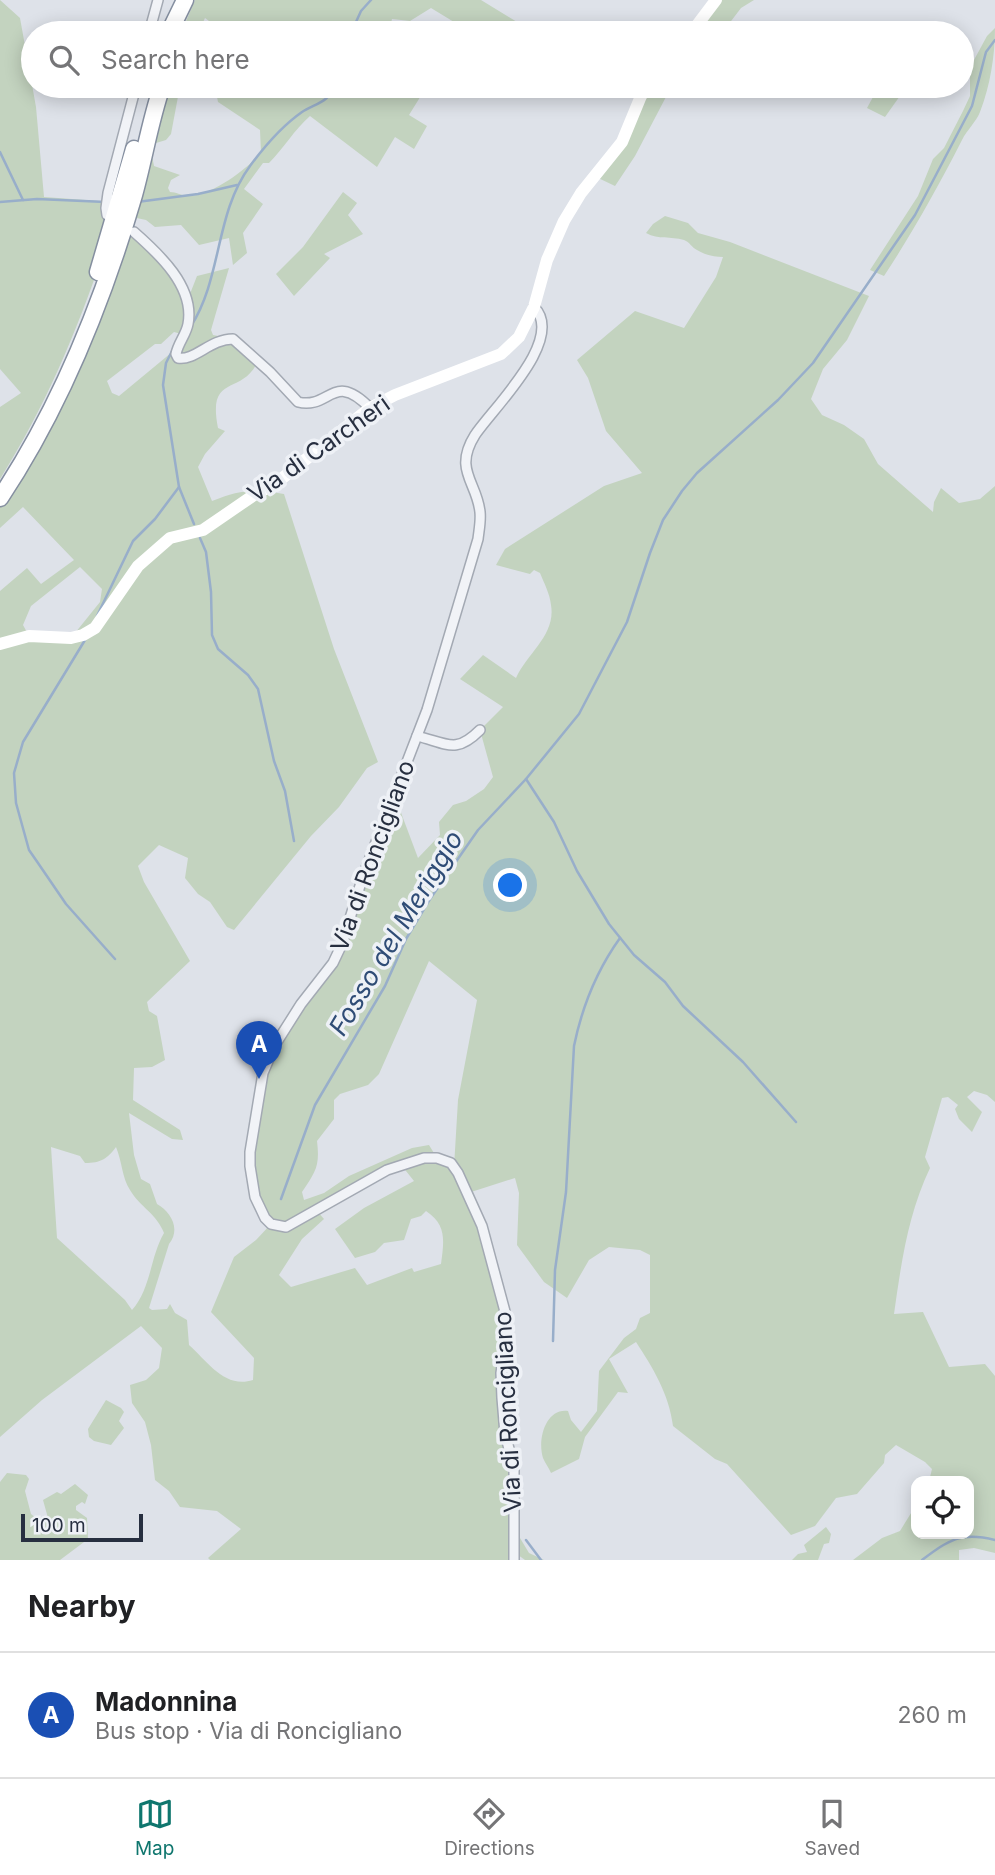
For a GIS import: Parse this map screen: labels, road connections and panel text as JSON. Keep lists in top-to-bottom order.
{
  "streets": {
    "street": ["Via di Carcheri", "Via di Roncigliano"]
  },
  "crossings": [
    ["Via di Carcheri", "Via di Roncigliano"]
  ],
  "water": ["Fosso del Meriggio"],
  "scale_bar": "100 m",
  "page": {
    "search": "Search here",
    "pins": "A",
    "scale": "100 m",
    "heading": "Nearby",
    "list": [
      {
        "mark": "A",
        "name": "Madonnina",
        "note": "Bus stop · Via di Roncigliano",
        "value": "260 m"
      }
    ],
    "nav": ["Map", "Directions", "Saved"]
  }
}
